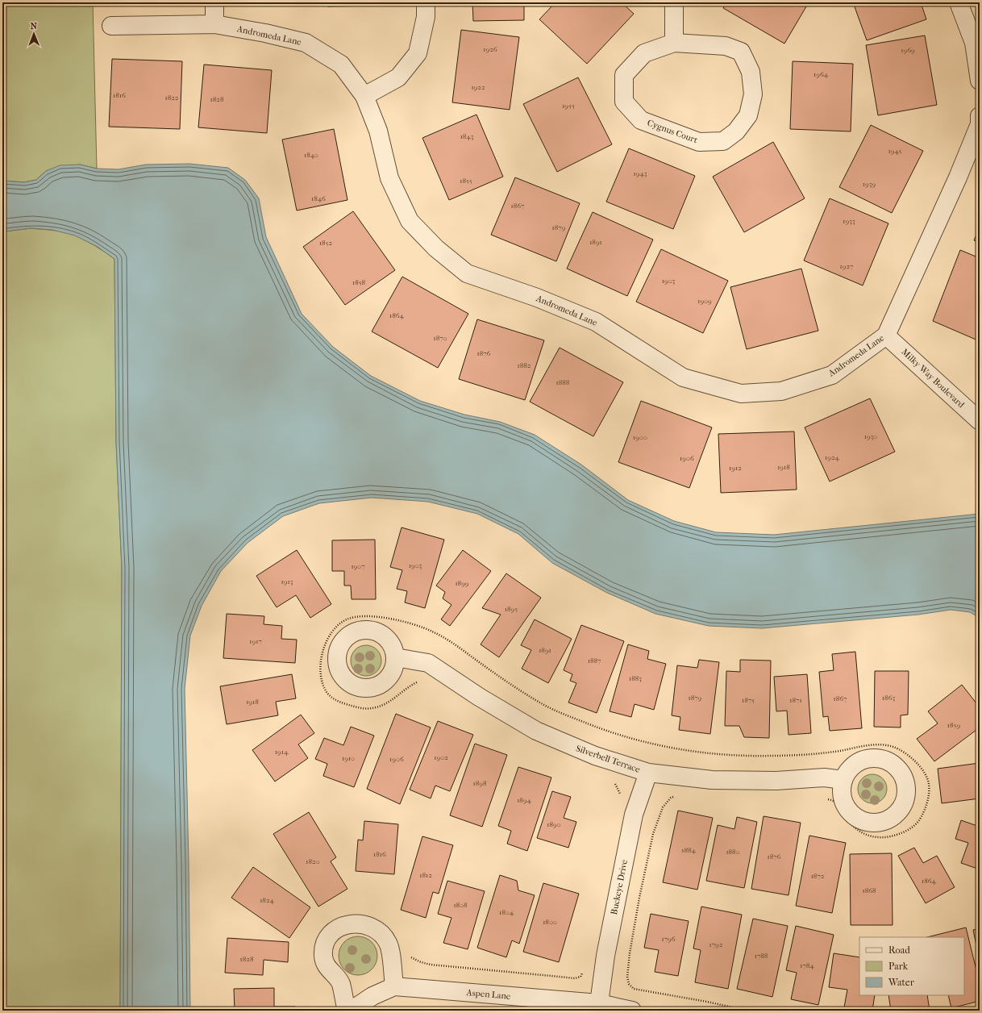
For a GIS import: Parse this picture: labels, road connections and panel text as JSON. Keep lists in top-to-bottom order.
{
  "streets": {
    "street": [
      "Andromeda Lane",
      "Cygnus Court",
      "Milky Way Boulevard",
      "Silverbell Terrace",
      "Buckeye Drive",
      "Aspen Lane"
    ]
  },
  "crossings": [
    ["Andromeda Lane", "Milky Way Boulevard"],
    ["Silverbell Terrace", "Buckeye Drive"],
    ["Buckeye Drive", "Aspen Lane"]
  ],
  "house_numbers": [
    "1926",
    "1969",
    "1964",
    "1922",
    "1816",
    "1822",
    "1828",
    "1955",
    "1843",
    "1945",
    "1840",
    "1943",
    "1855",
    "1939",
    "1846",
    "1867",
    "1933",
    "1879",
    "1891",
    "1852",
    "1927",
    "1903",
    "1858",
    "1909",
    "1864",
    "1870",
    "1876",
    "1882",
    "1888",
    "1930",
    "1900",
    "1924",
    "1906",
    "1918",
    "1912",
    "1903",
    "1907",
    "1913",
    "1899",
    "1895",
    "1917",
    "1891",
    "1887",
    "1883",
    "1879",
    "1863",
    "1867",
    "1875",
    "1871",
    "1918",
    "1859",
    "1914",
    "1902",
    "1910",
    "1906",
    "1898",
    "1894",
    "1890",
    "1884",
    "1880",
    "1816",
    "1876",
    "1820",
    "1812",
    "1872",
    "1864",
    "1868",
    "1824",
    "1808",
    "1804",
    "1800",
    "1796",
    "1792",
    "1788",
    "1828",
    "1784"
  ],
  "legend": ["Road", "Park", "Water"],
  "north": "top"
}
